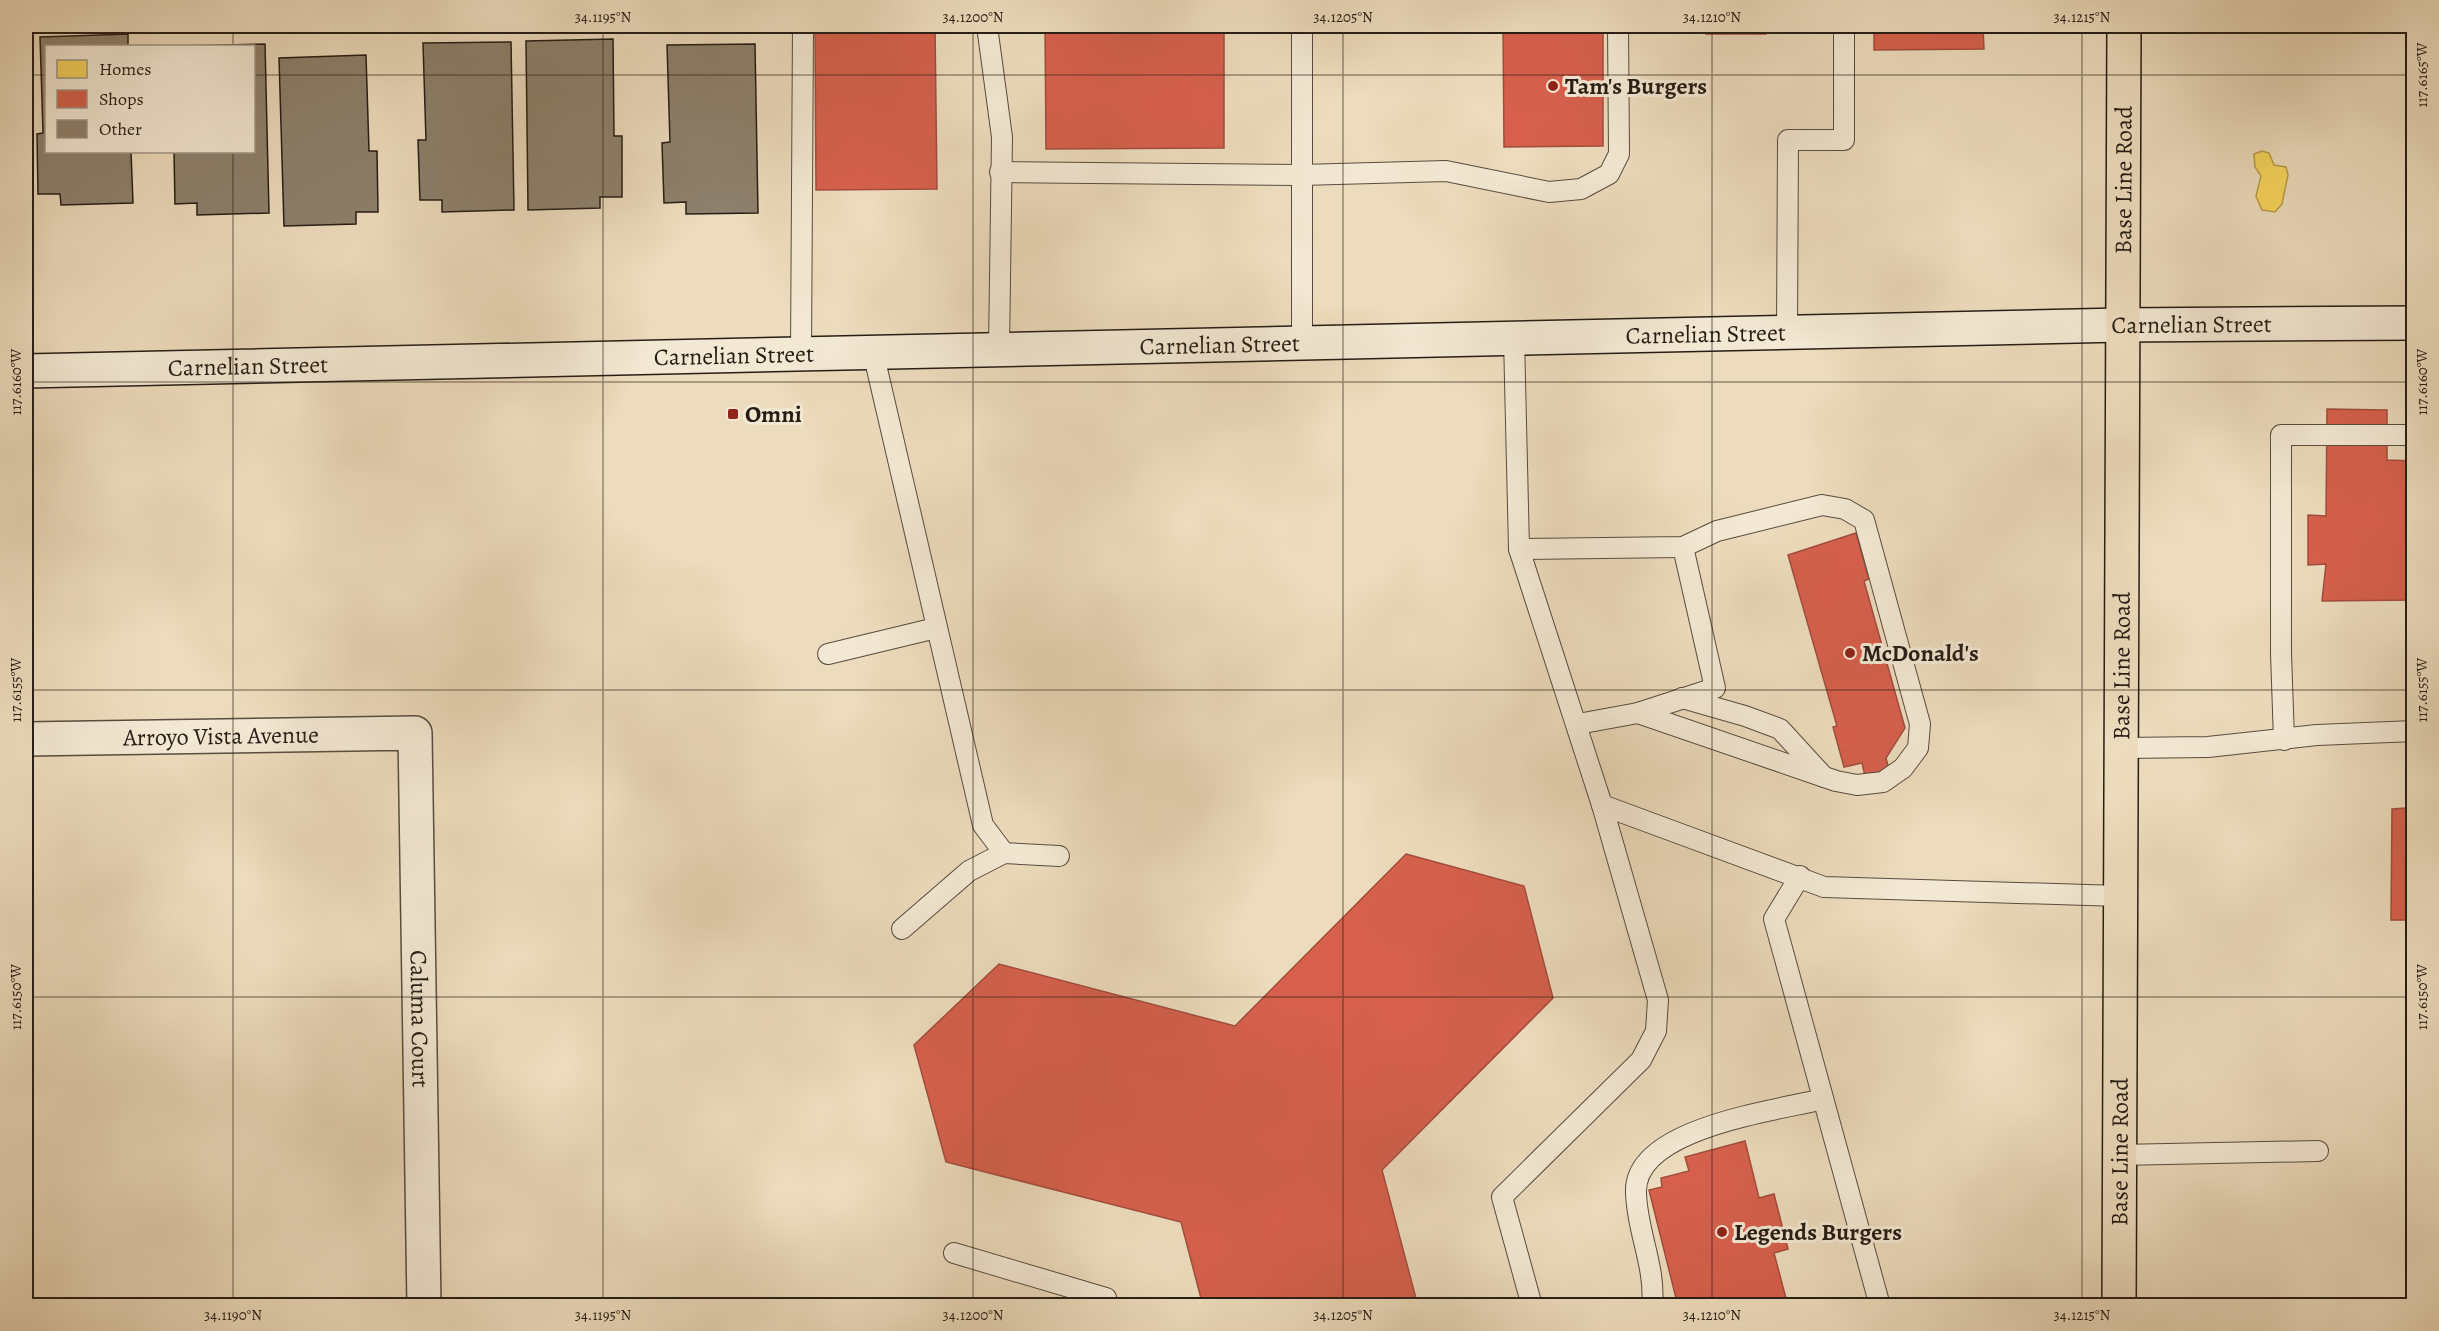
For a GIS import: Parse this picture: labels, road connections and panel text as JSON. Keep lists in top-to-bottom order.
{
  "streets": {
    "main road": [
      "Base Line Road",
      "Carnelian Street",
      "Arroyo Vista Avenue",
      "Caluma Court"
    ]
  },
  "crossings": [
    ["Base Line Road", "Carnelian Street"],
    ["Arroyo Vista Avenue", "Caluma Court"]
  ],
  "places": {
    "other": ["Tam's Burgers", "McDonald's", "Legends Burgers"],
    "transit": ["Omni"]
  },
  "legend": ["Homes", "Shops", "Other"],
  "coordinates": [
    "34.1195°N",
    "34.1200°N",
    "34.1205°N",
    "34.1210°N",
    "34.1215°N",
    "117.6165°W",
    "117.6160°W",
    "117.6155°W",
    "117.6150°W",
    "34.1190°N"
  ]
}
